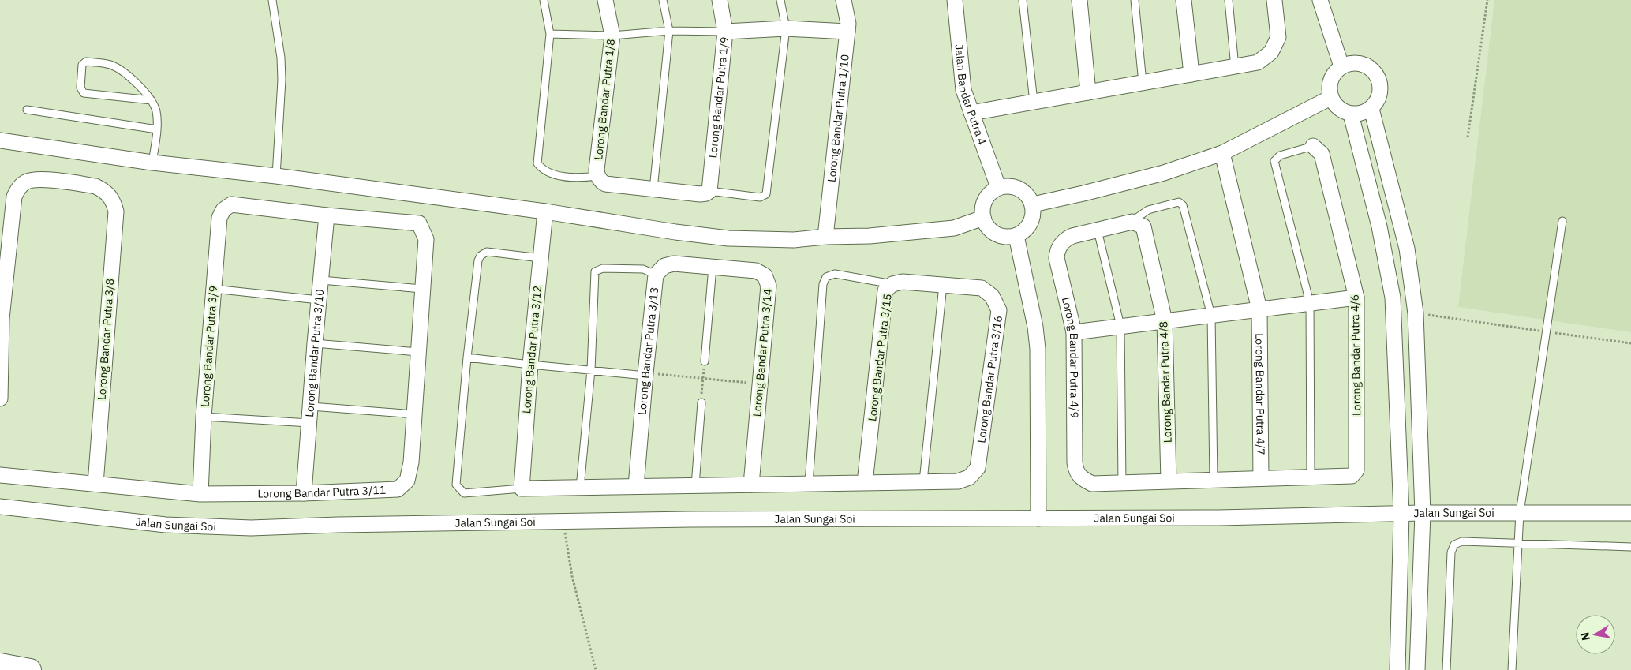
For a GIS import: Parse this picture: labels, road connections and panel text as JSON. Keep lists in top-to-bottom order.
{
  "streets": {
    "street": [
      "Jalan Bandar Putra 4",
      "Lorong Bandar Putra 1/9",
      "Lorong Bandar Putra 1/8",
      "Lorong Bandar Putra 1/10",
      "Lorong Bandar Putra 3/8",
      "Lorong Bandar Putra 3/9",
      "Lorong Bandar Putra 3/12",
      "Lorong Bandar Putra 3/13",
      "Lorong Bandar Putra 3/14",
      "Lorong Bandar Putra 3/10",
      "Lorong Bandar Putra 4/6",
      "Lorong Bandar Putra 3/15",
      "Lorong Bandar Putra 4/9",
      "Lorong Bandar Putra 3/16",
      "Lorong Bandar Putra 4/8",
      "Lorong Bandar Putra 4/7",
      "Lorong Bandar Putra 3/11",
      "Jalan Sungai Soi"
    ]
  },
  "crossings": [
    ["Lorong Bandar Putra 3/8", "Lorong Bandar Putra 3/11"],
    ["Lorong Bandar Putra 3/9", "Lorong Bandar Putra 3/10"],
    ["Lorong Bandar Putra 3/9", "Lorong Bandar Putra 3/11"],
    ["Lorong Bandar Putra 3/13", "Lorong Bandar Putra 3/14"],
    ["Lorong Bandar Putra 3/10", "Lorong Bandar Putra 3/11"],
    ["Lorong Bandar Putra 3/15", "Lorong Bandar Putra 3/16"]
  ],
  "north": "left"
}
